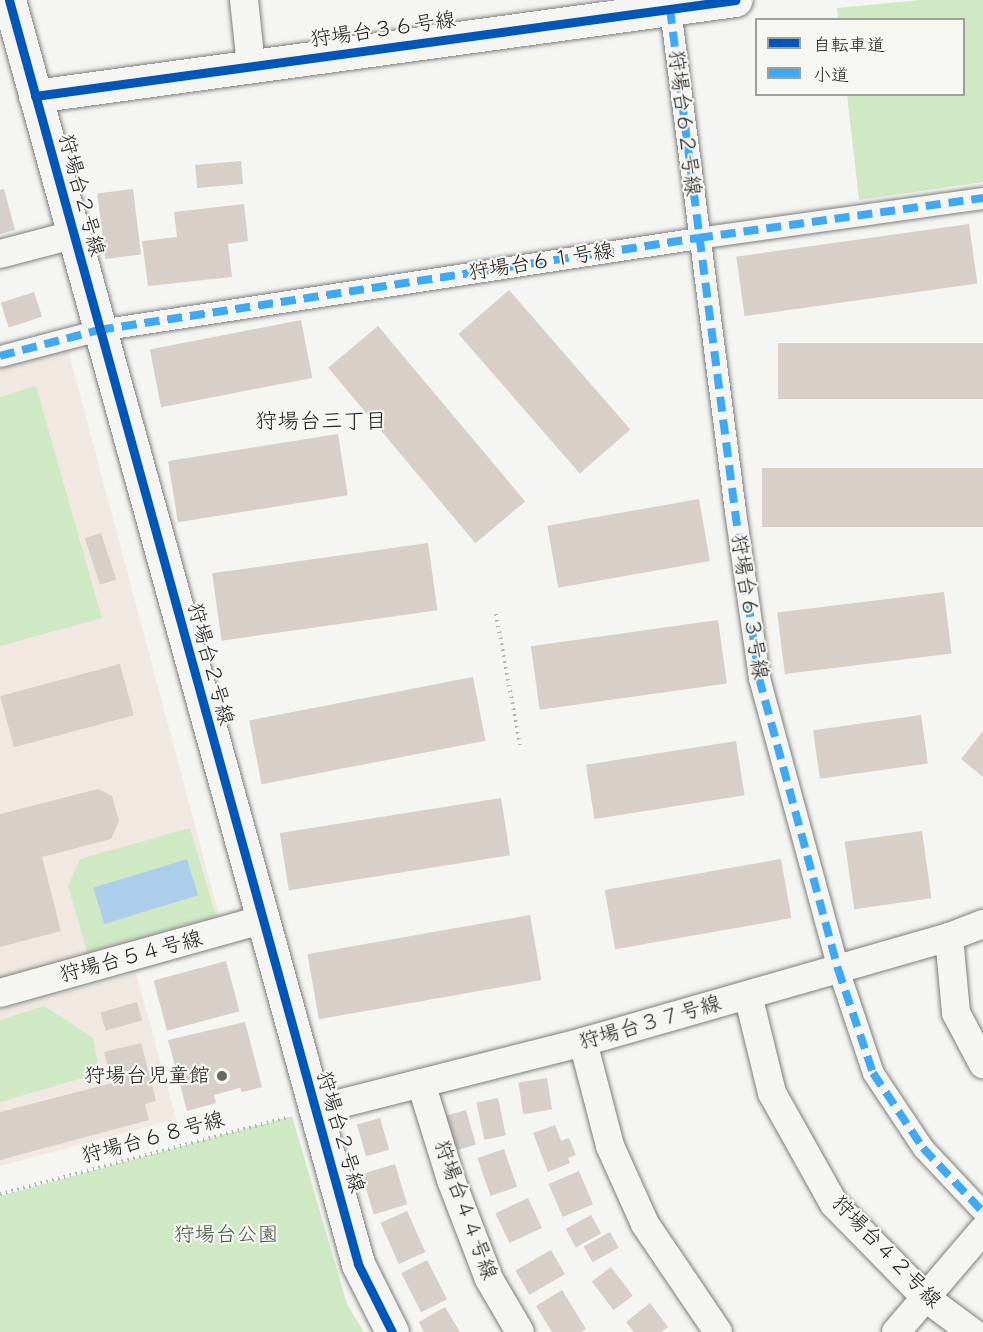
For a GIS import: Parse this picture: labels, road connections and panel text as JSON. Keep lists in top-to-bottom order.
{
  "streets": {
    "street": [
      "狩場台３６号線",
      "狩場台６２号線",
      "狩場台２号線",
      "狩場台６１号線",
      "狩場台６３号線",
      "狩場台５４号線",
      "狩場台３７号線",
      "狩場台４４号線",
      "狩場台４２号線"
    ],
    "path": ["狩場台６８号線"]
  },
  "crossings": [
    ["狩場台３６号線", "狩場台６２号線"],
    ["狩場台３６号線", "狩場台２号線"],
    ["狩場台６２号線", "狩場台６１号線"],
    ["狩場台６２号線", "狩場台６３号線"],
    ["狩場台２号線", "狩場台６１号線"],
    ["狩場台２号線", "狩場台５４号線"],
    ["狩場台２号線", "狩場台３７号線"],
    ["狩場台２号線", "狩場台６８号線"],
    ["狩場台６１号線", "狩場台６３号線"],
    ["狩場台６３号線", "狩場台３７号線"],
    ["狩場台３７号線", "狩場台６８号線"],
    ["狩場台３７号線", "狩場台４４号線"],
    ["狩場台３７号線", "狩場台４２号線"]
  ],
  "districts": ["狩場台三丁目"],
  "parks": ["狩場台公園"],
  "places": ["狩場台児童館"],
  "legend": ["自転車道", "小道"]
}
